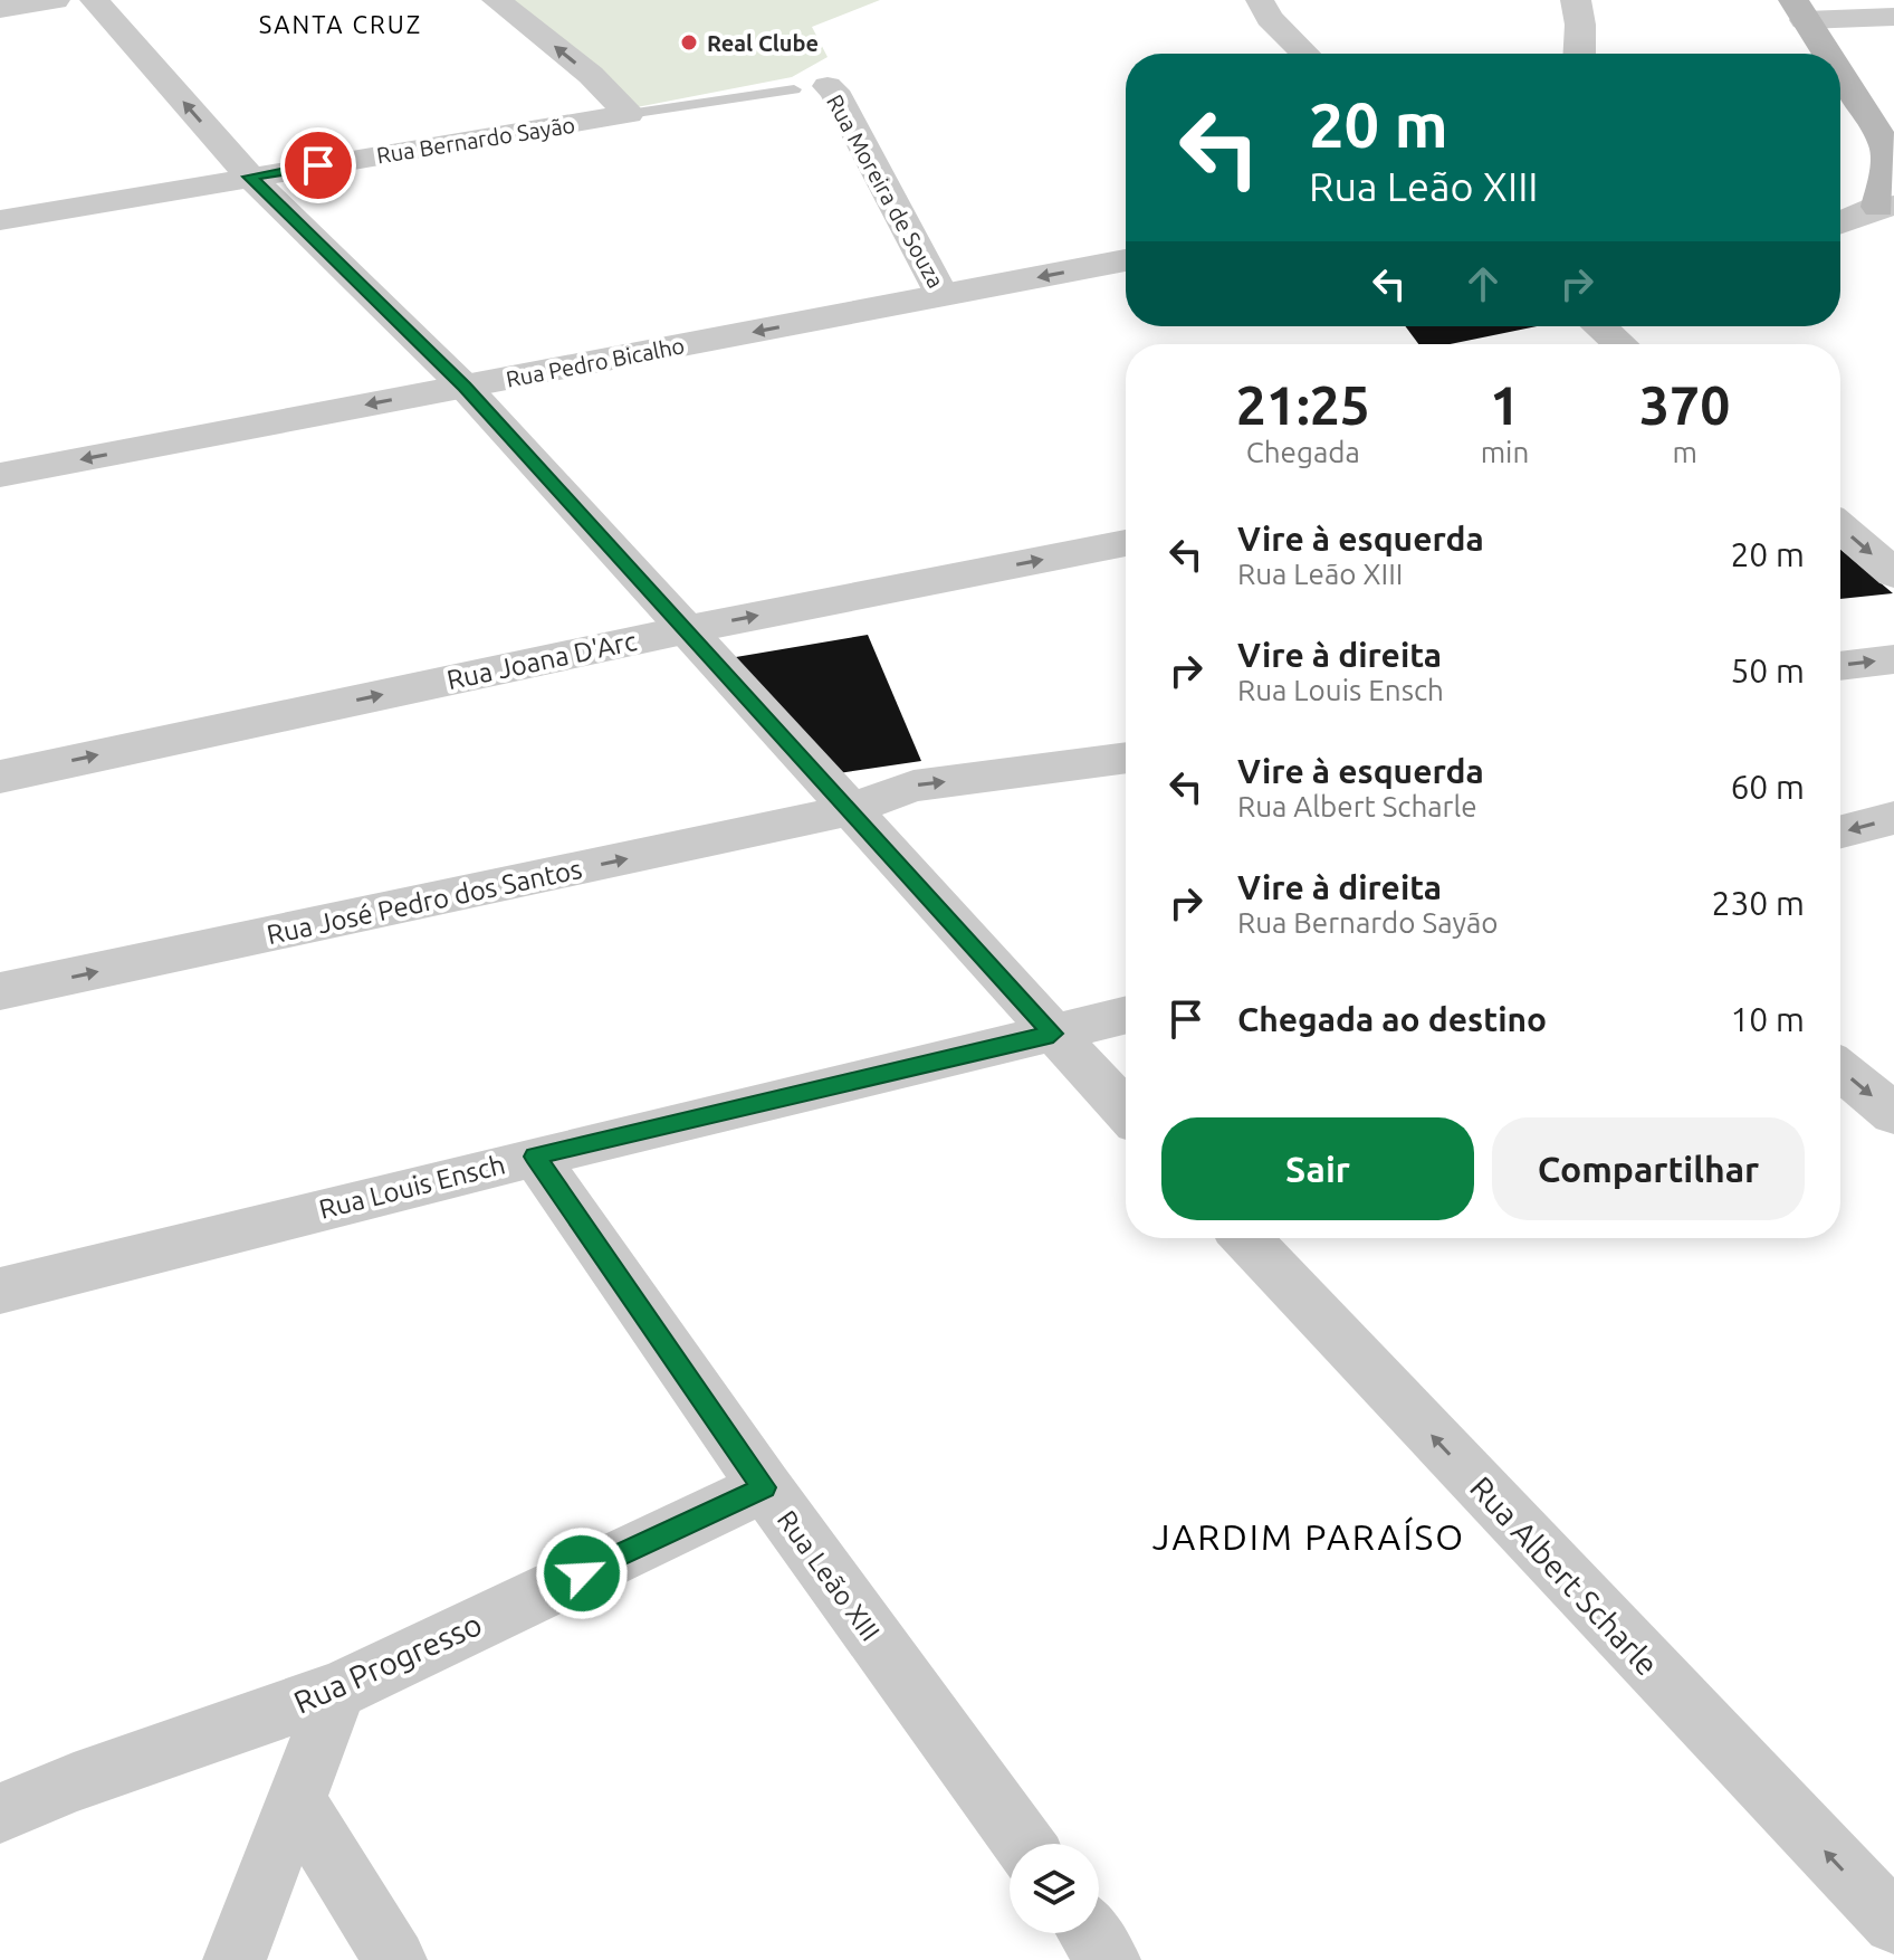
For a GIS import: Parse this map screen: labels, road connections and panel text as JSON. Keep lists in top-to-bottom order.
{
  "streets": {
    "street": [
      "Rua Bernardo Sayão",
      "Rua Moreira de Souza",
      "Rua Pedro Bicalho",
      "Rua Joana D'Arc",
      "Rua José Pedro dos Santos",
      "Rua Louis Ensch",
      "Rua Leão XIII",
      "Rua Albert Scharle",
      "Rua Progresso"
    ]
  },
  "crossings": [
    ["Rua Moreira de Souza", "Rua Pedro Bicalho"],
    ["Rua Louis Ensch", "Rua Leão XIII"],
    ["Rua Leão XIII", "Rua Progresso"]
  ],
  "one_way": [
    "Rua Pedro Bicalho",
    "Rua Joana D'Arc",
    "Rua José Pedro dos Santos",
    "Rua Albert Scharle"
  ],
  "districts": ["SANTA CRUZ", "JARDIM PARAÍSO"],
  "places": ["Real Clube"],
  "page": {
    "turn": ["20 m", "Rua Leão XIII"],
    "eta": [
      "21:25",
      "Chegada",
      "1",
      "min",
      "370",
      "m"
    ],
    "list": [
      {
        "name": "Vire à esquerda",
        "note": "Rua Leão XIII",
        "value": "20 m"
      },
      {
        "name": "Vire à direita",
        "note": "Rua Louis Ensch",
        "value": "50 m"
      },
      {
        "name": "Vire à esquerda",
        "note": "Rua Albert Scharle",
        "value": "60 m"
      },
      {
        "name": "Vire à direita",
        "note": "Rua Bernardo Sayão",
        "value": "230 m"
      },
      {
        "name": "Chegada ao destino",
        "value": "10 m"
      }
    ],
    "buttons": ["Sair", "Compartilhar"]
  }
}
